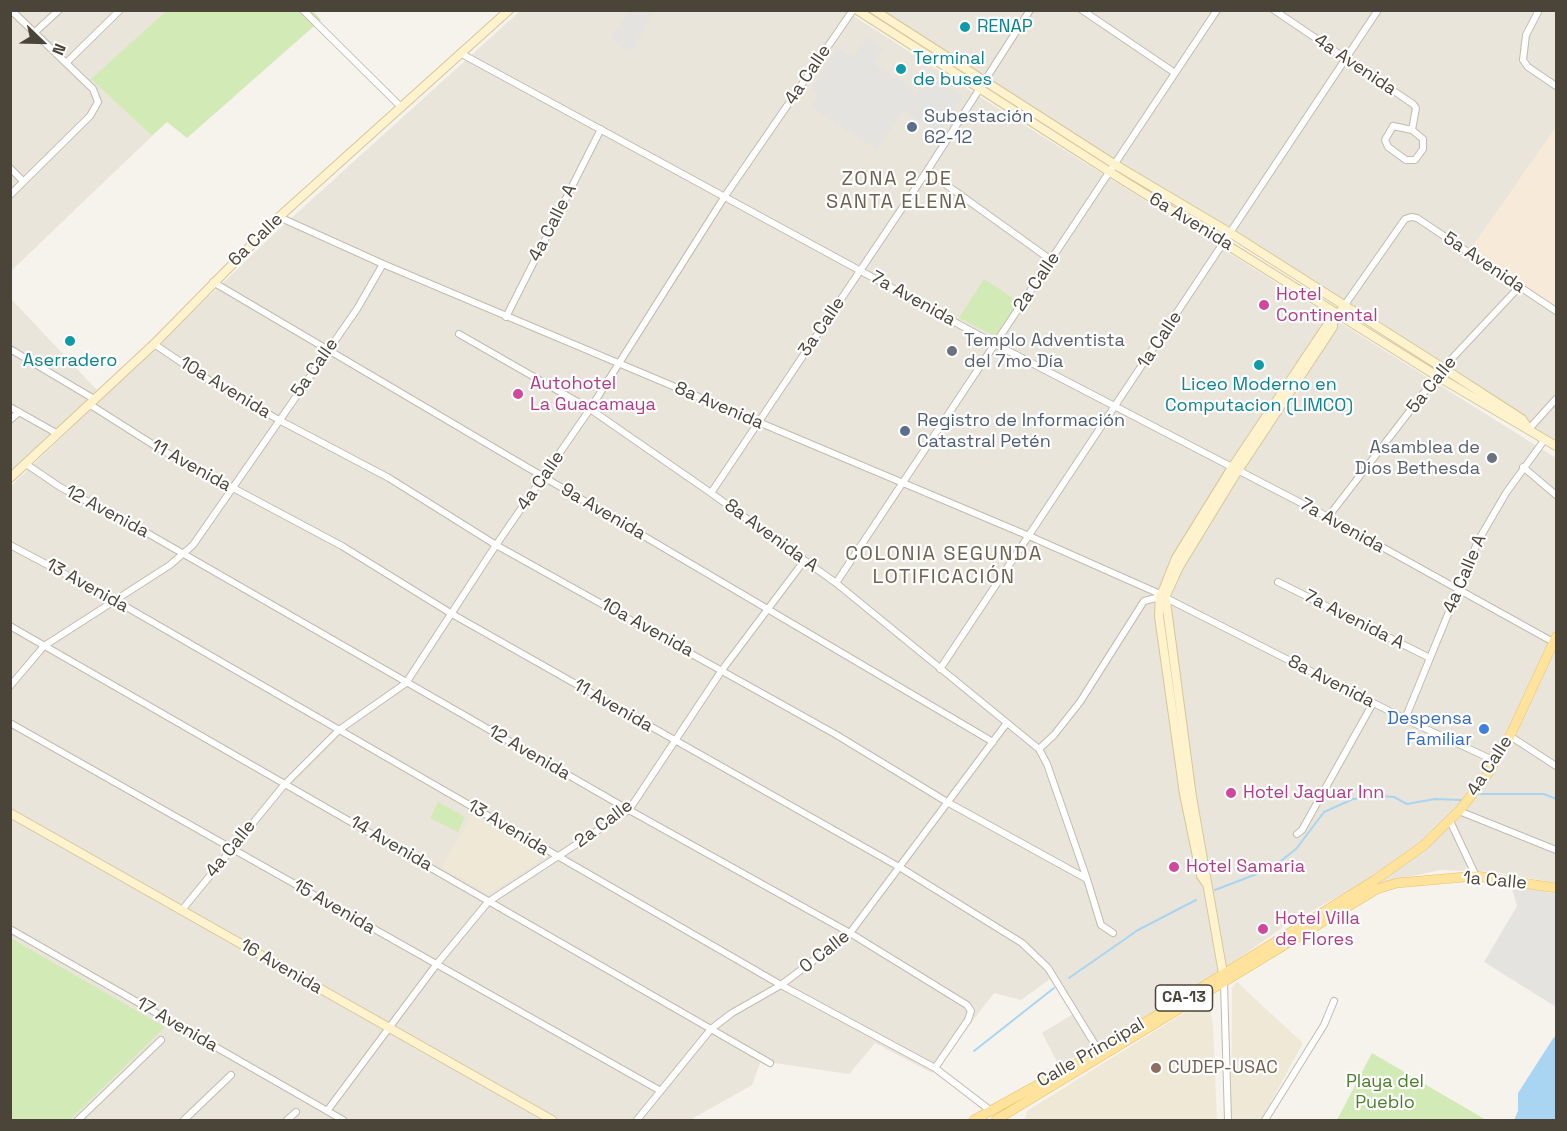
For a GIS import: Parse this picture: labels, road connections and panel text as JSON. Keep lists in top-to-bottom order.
{
  "streets": {
    "main road": [
      "4a Calle",
      "1a Calle",
      "CA-13",
      "Calle Principal"
    ],
    "street": [
      "4a Avenida",
      "6a Avenida",
      "4a Calle A",
      "6a Calle",
      "5a Avenida",
      "2a Calle",
      "7a Avenida",
      "3a Calle",
      "5a Calle",
      "10a Avenida",
      "8a Avenida",
      "11 Avenida",
      "12 Avenida",
      "9a Avenida",
      "8a Avenida A",
      "13 Avenida",
      "7a Avenida A",
      "14 Avenida",
      "15 Avenida",
      "0 Calle",
      "16 Avenida",
      "17 Avenida"
    ]
  },
  "crossings": [
    ["4a Avenida", "1a Calle"],
    ["4a Calle", "6a Avenida"],
    ["4a Calle", "7a Avenida"],
    ["4a Calle", "10a Avenida"],
    ["4a Calle", "8a Avenida"],
    ["4a Calle", "11 Avenida"],
    ["4a Calle", "12 Avenida"],
    ["4a Calle", "9a Avenida"],
    ["4a Calle", "8a Avenida A"],
    ["4a Calle", "13 Avenida"],
    ["4a Calle", "14 Avenida"],
    ["4a Calle", "15 Avenida"],
    ["4a Calle", "16 Avenida"],
    ["4a Calle", "Calle Principal"],
    ["6a Avenida", "4a Calle A"],
    ["6a Avenida", "5a Avenida"],
    ["6a Avenida", "2a Calle"],
    ["6a Avenida", "3a Calle"],
    ["6a Avenida", "1a Calle"],
    ["6a Avenida", "5a Calle"],
    ["4a Calle A", "7a Avenida"],
    ["4a Calle A", "8a Avenida"],
    ["4a Calle A", "7a Avenida A"],
    ["6a Calle", "7a Avenida"],
    ["6a Calle", "10a Avenida"],
    ["6a Calle", "8a Avenida"],
    ["6a Calle", "11 Avenida"],
    ["6a Calle", "12 Avenida"],
    ["6a Calle", "9a Avenida"],
    ["5a Avenida", "5a Calle"],
    ["2a Calle", "7a Avenida"],
    ["2a Calle", "10a Avenida"],
    ["2a Calle", "8a Avenida"],
    ["2a Calle", "11 Avenida"],
    ["2a Calle", "12 Avenida"],
    ["2a Calle", "9a Avenida"],
    ["2a Calle", "8a Avenida A"],
    ["2a Calle", "13 Avenida"],
    ["2a Calle", "14 Avenida"],
    ["2a Calle", "15 Avenida"],
    ["2a Calle", "16 Avenida"],
    ["2a Calle", "17 Avenida"],
    ["7a Avenida", "3a Calle"],
    ["7a Avenida", "1a Calle"],
    ["7a Avenida", "5a Calle"],
    ["3a Calle", "8a Avenida"],
    ["3a Calle", "8a Avenida A"],
    ["1a Calle", "8a Avenida"],
    ["1a Calle", "8a Avenida A"],
    ["1a Calle", "Calle Principal"],
    ["5a Calle", "10a Avenida"],
    ["5a Calle", "8a Avenida"],
    ["5a Calle", "11 Avenida"],
    ["5a Calle", "12 Avenida"],
    ["5a Calle", "9a Avenida"],
    ["5a Calle", "13 Avenida"],
    ["5a Calle", "14 Avenida"],
    ["10a Avenida", "8a Avenida A"],
    ["10a Avenida", "0 Calle"],
    ["11 Avenida", "0 Calle"],
    ["11 Avenida", "Calle Principal"],
    ["12 Avenida", "13 Avenida"],
    ["12 Avenida", "0 Calle"],
    ["9a Avenida", "0 Calle"],
    ["8a Avenida A", "0 Calle"],
    ["13 Avenida", "0 Calle"],
    ["13 Avenida", "Calle Principal"],
    ["14 Avenida", "0 Calle"],
    ["15 Avenida", "0 Calle"]
  ],
  "districts": ["ZONA 2 DE SANTA ELENA", "COLONIA SEGUNDA LOTIFICACIÓN"],
  "parks": ["Playa del Pueblo"],
  "places": [
    "RENAP",
    "Terminal de buses",
    "Subestación 62-12",
    "Hotel Continental",
    "Aserradero",
    "Templo Adventista del 7mo Día",
    "Liceo Moderno en Computacion (LIMCO)",
    "Autohotel La Guacamaya",
    "Registro de Información Catastral Petén",
    "Asamblea de Dios Bethesda",
    "Despensa Familiar",
    "Hotel Jaguar Inn",
    "Hotel Samaria",
    "Hotel Villa de Flores",
    "CUDEP-USAC"
  ],
  "north": "bottom right"
}
